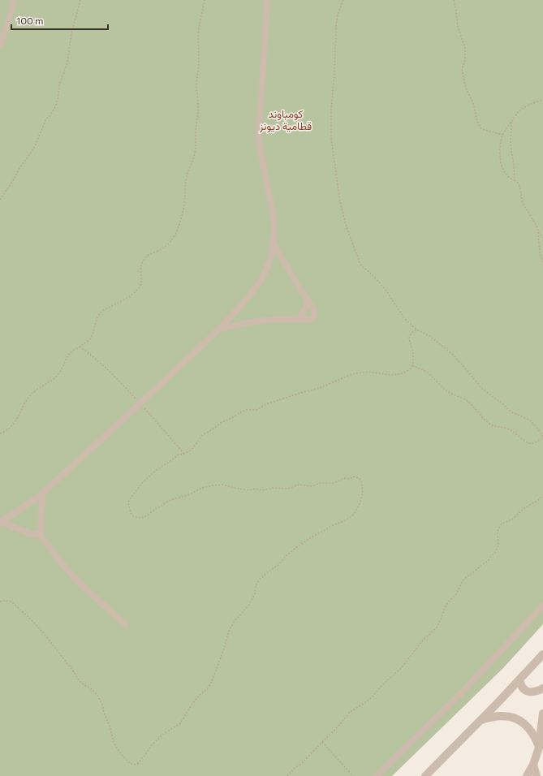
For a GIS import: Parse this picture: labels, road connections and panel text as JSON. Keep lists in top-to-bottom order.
{
  "districts": ["كومباوند قطامية ديونز"],
  "scale_bar": "100 m"
}
